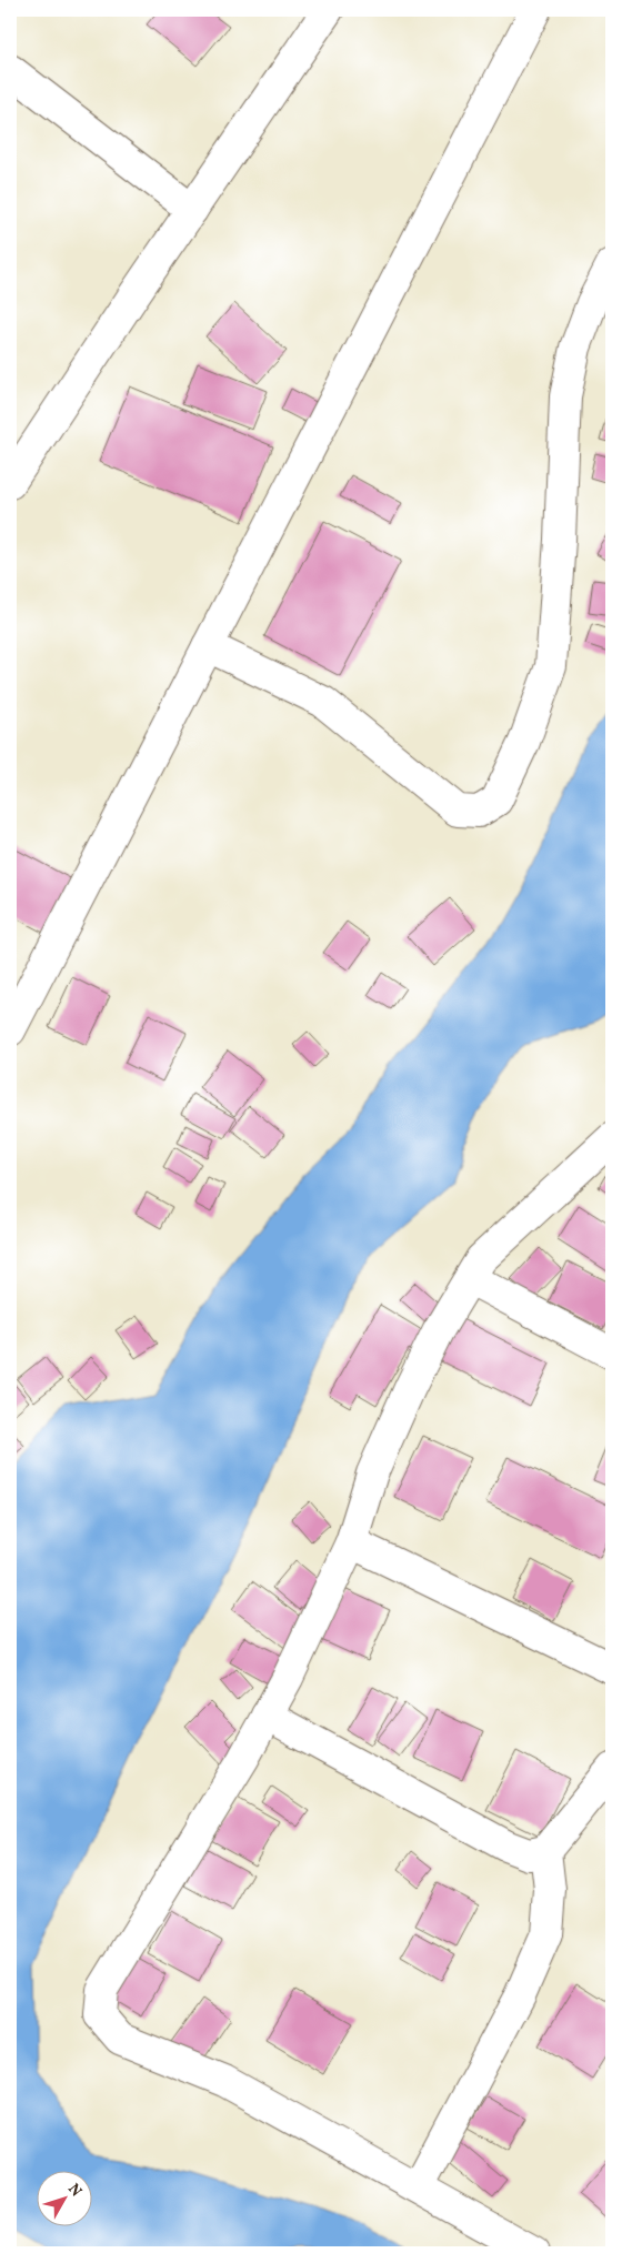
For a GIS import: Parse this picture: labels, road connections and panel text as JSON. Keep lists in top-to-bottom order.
{
  "north": "top right"
}
